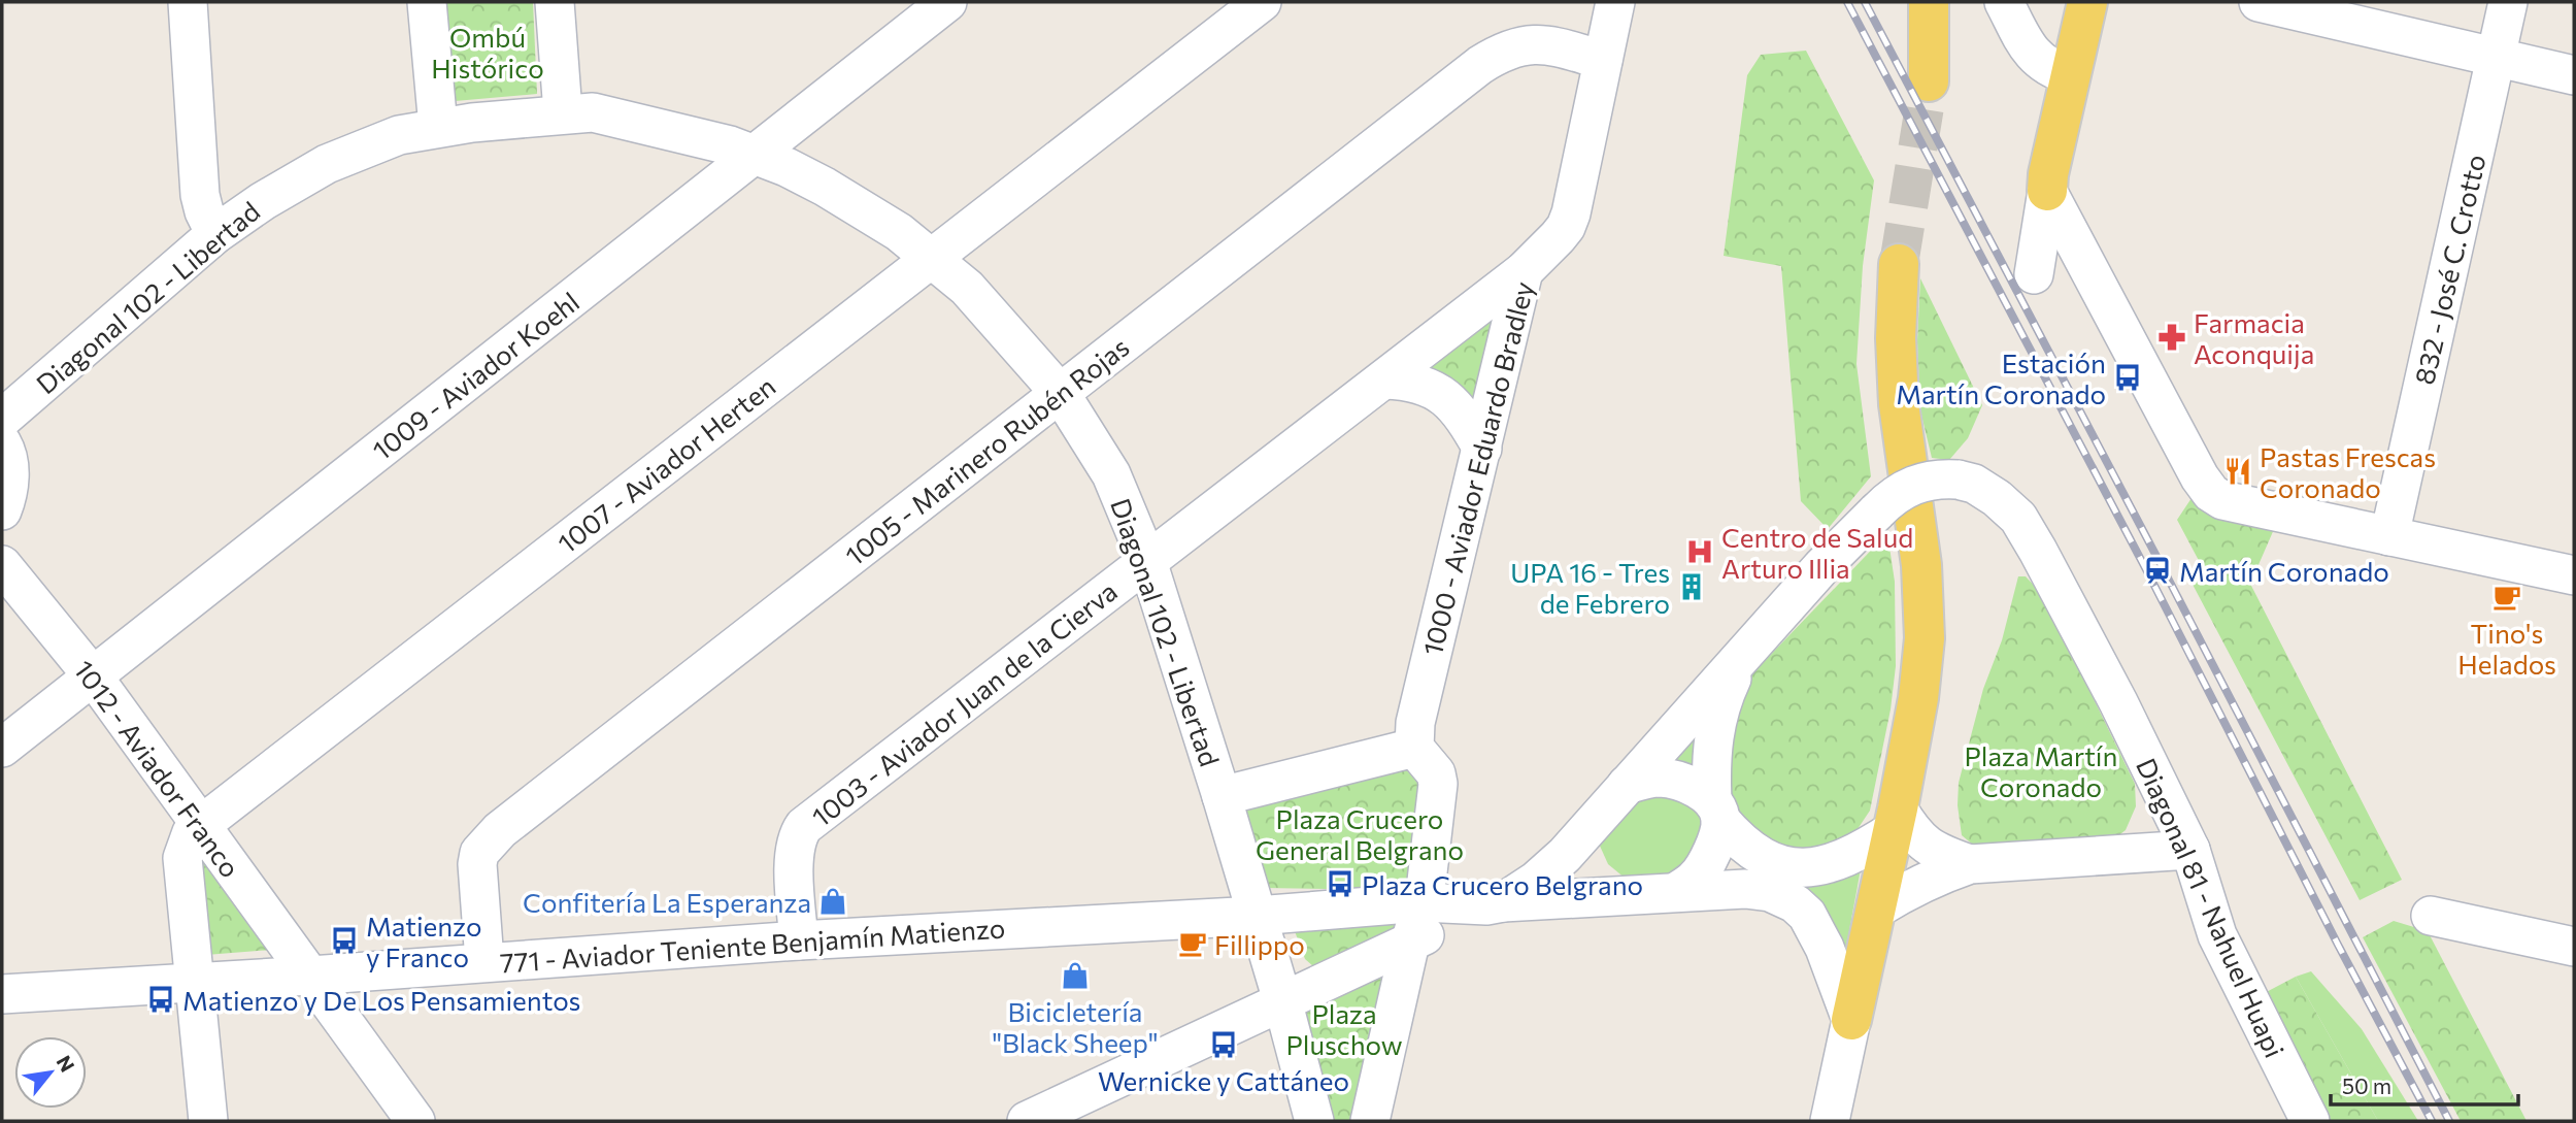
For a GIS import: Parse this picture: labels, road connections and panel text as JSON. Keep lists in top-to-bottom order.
{
  "streets": {
    "street": [
      "832 - José C. Crotto",
      "Diagonal 102 - Libertad",
      "1009 - Aviador Koehl",
      "1005 - Marinero Rubén Rojas",
      "1007 - Aviador Herten",
      "1000 - Aviador Eduardo Bradley",
      "1003 - Aviador Juan de la Cierva",
      "1012 - Aviador Franco",
      "Diagonal 81 - Nahuel Huapi",
      "771 - Aviador Teniente Benjamín Matienzo"
    ]
  },
  "crossings": [
    ["Diagonal 102 - Libertad", "1009 - Aviador Koehl"],
    ["Diagonal 102 - Libertad", "1005 - Marinero Rubén Rojas"],
    ["Diagonal 102 - Libertad", "1007 - Aviador Herten"],
    ["Diagonal 102 - Libertad", "1003 - Aviador Juan de la Cierva"],
    ["Diagonal 102 - Libertad", "771 - Aviador Teniente Benjamín Matienzo"],
    ["1009 - Aviador Koehl", "1012 - Aviador Franco"],
    ["1005 - Marinero Rubén Rojas", "1000 - Aviador Eduardo Bradley"],
    ["1005 - Marinero Rubén Rojas", "771 - Aviador Teniente Benjamín Matienzo"],
    ["1007 - Aviador Herten", "1012 - Aviador Franco"],
    ["1007 - Aviador Herten", "771 - Aviador Teniente Benjamín Matienzo"],
    ["1000 - Aviador Eduardo Bradley", "1003 - Aviador Juan de la Cierva"],
    ["1003 - Aviador Juan de la Cierva", "771 - Aviador Teniente Benjamín Matienzo"],
    ["1012 - Aviador Franco", "771 - Aviador Teniente Benjamín Matienzo"],
    ["Diagonal 81 - Nahuel Huapi", "771 - Aviador Teniente Benjamín Matienzo"]
  ],
  "parks": [
    "Ombú Histórico",
    "Plaza Martín Coronado",
    "Plaza Crucero General Belgrano",
    "Plaza Pluschow"
  ],
  "places": {
    "pharmacy": ["Farmacia Aconquija"],
    "bus stop": [
      "Estación Martín Coronado",
      "Plaza Crucero Belgrano",
      "Matienzo y Franco",
      "Matienzo y De Los Pensamientos",
      "Wernicke y Cattáneo"
    ],
    "restaurant": ["Pastas Frescas Coronado"],
    "hospital": ["Centro de Salud Arturo Illia"],
    "station": ["Martín Coronado"],
    "building": ["UPA 16 - Tres de Febrero"],
    "cafe": ["Tino's Helados", "Fillippo"],
    "shop": ["Confitería La Esperanza", "Bicicletería \"Black Sheep\""]
  },
  "scale_bar": "50 m",
  "north": "top right"
}
